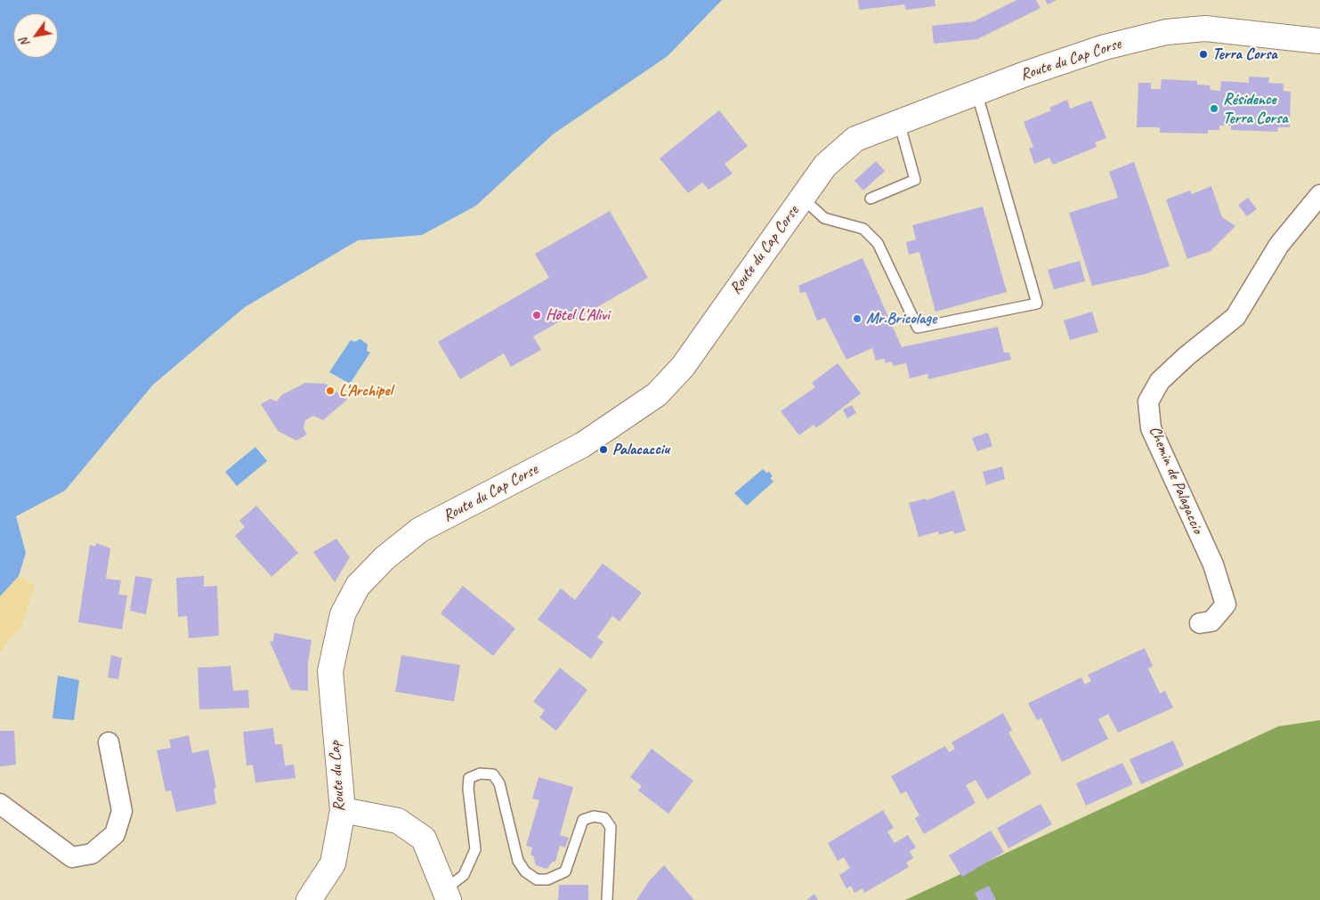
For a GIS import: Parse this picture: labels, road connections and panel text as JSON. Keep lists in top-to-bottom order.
{
  "streets": {
    "main road": ["Route du Cap Corse", "Route du Cap"],
    "street": ["Chemin de Palagaccio"]
  },
  "crossings": [
    ["Route du Cap Corse", "Route du Cap"]
  ],
  "places": [
    "Terra Corsa",
    "Résidence Terra Corsa",
    "Hôtel L'Alivi",
    "Mr.Bricolage",
    "L'Archipel",
    "Palacacciu"
  ],
  "north": "bottom left"
}
